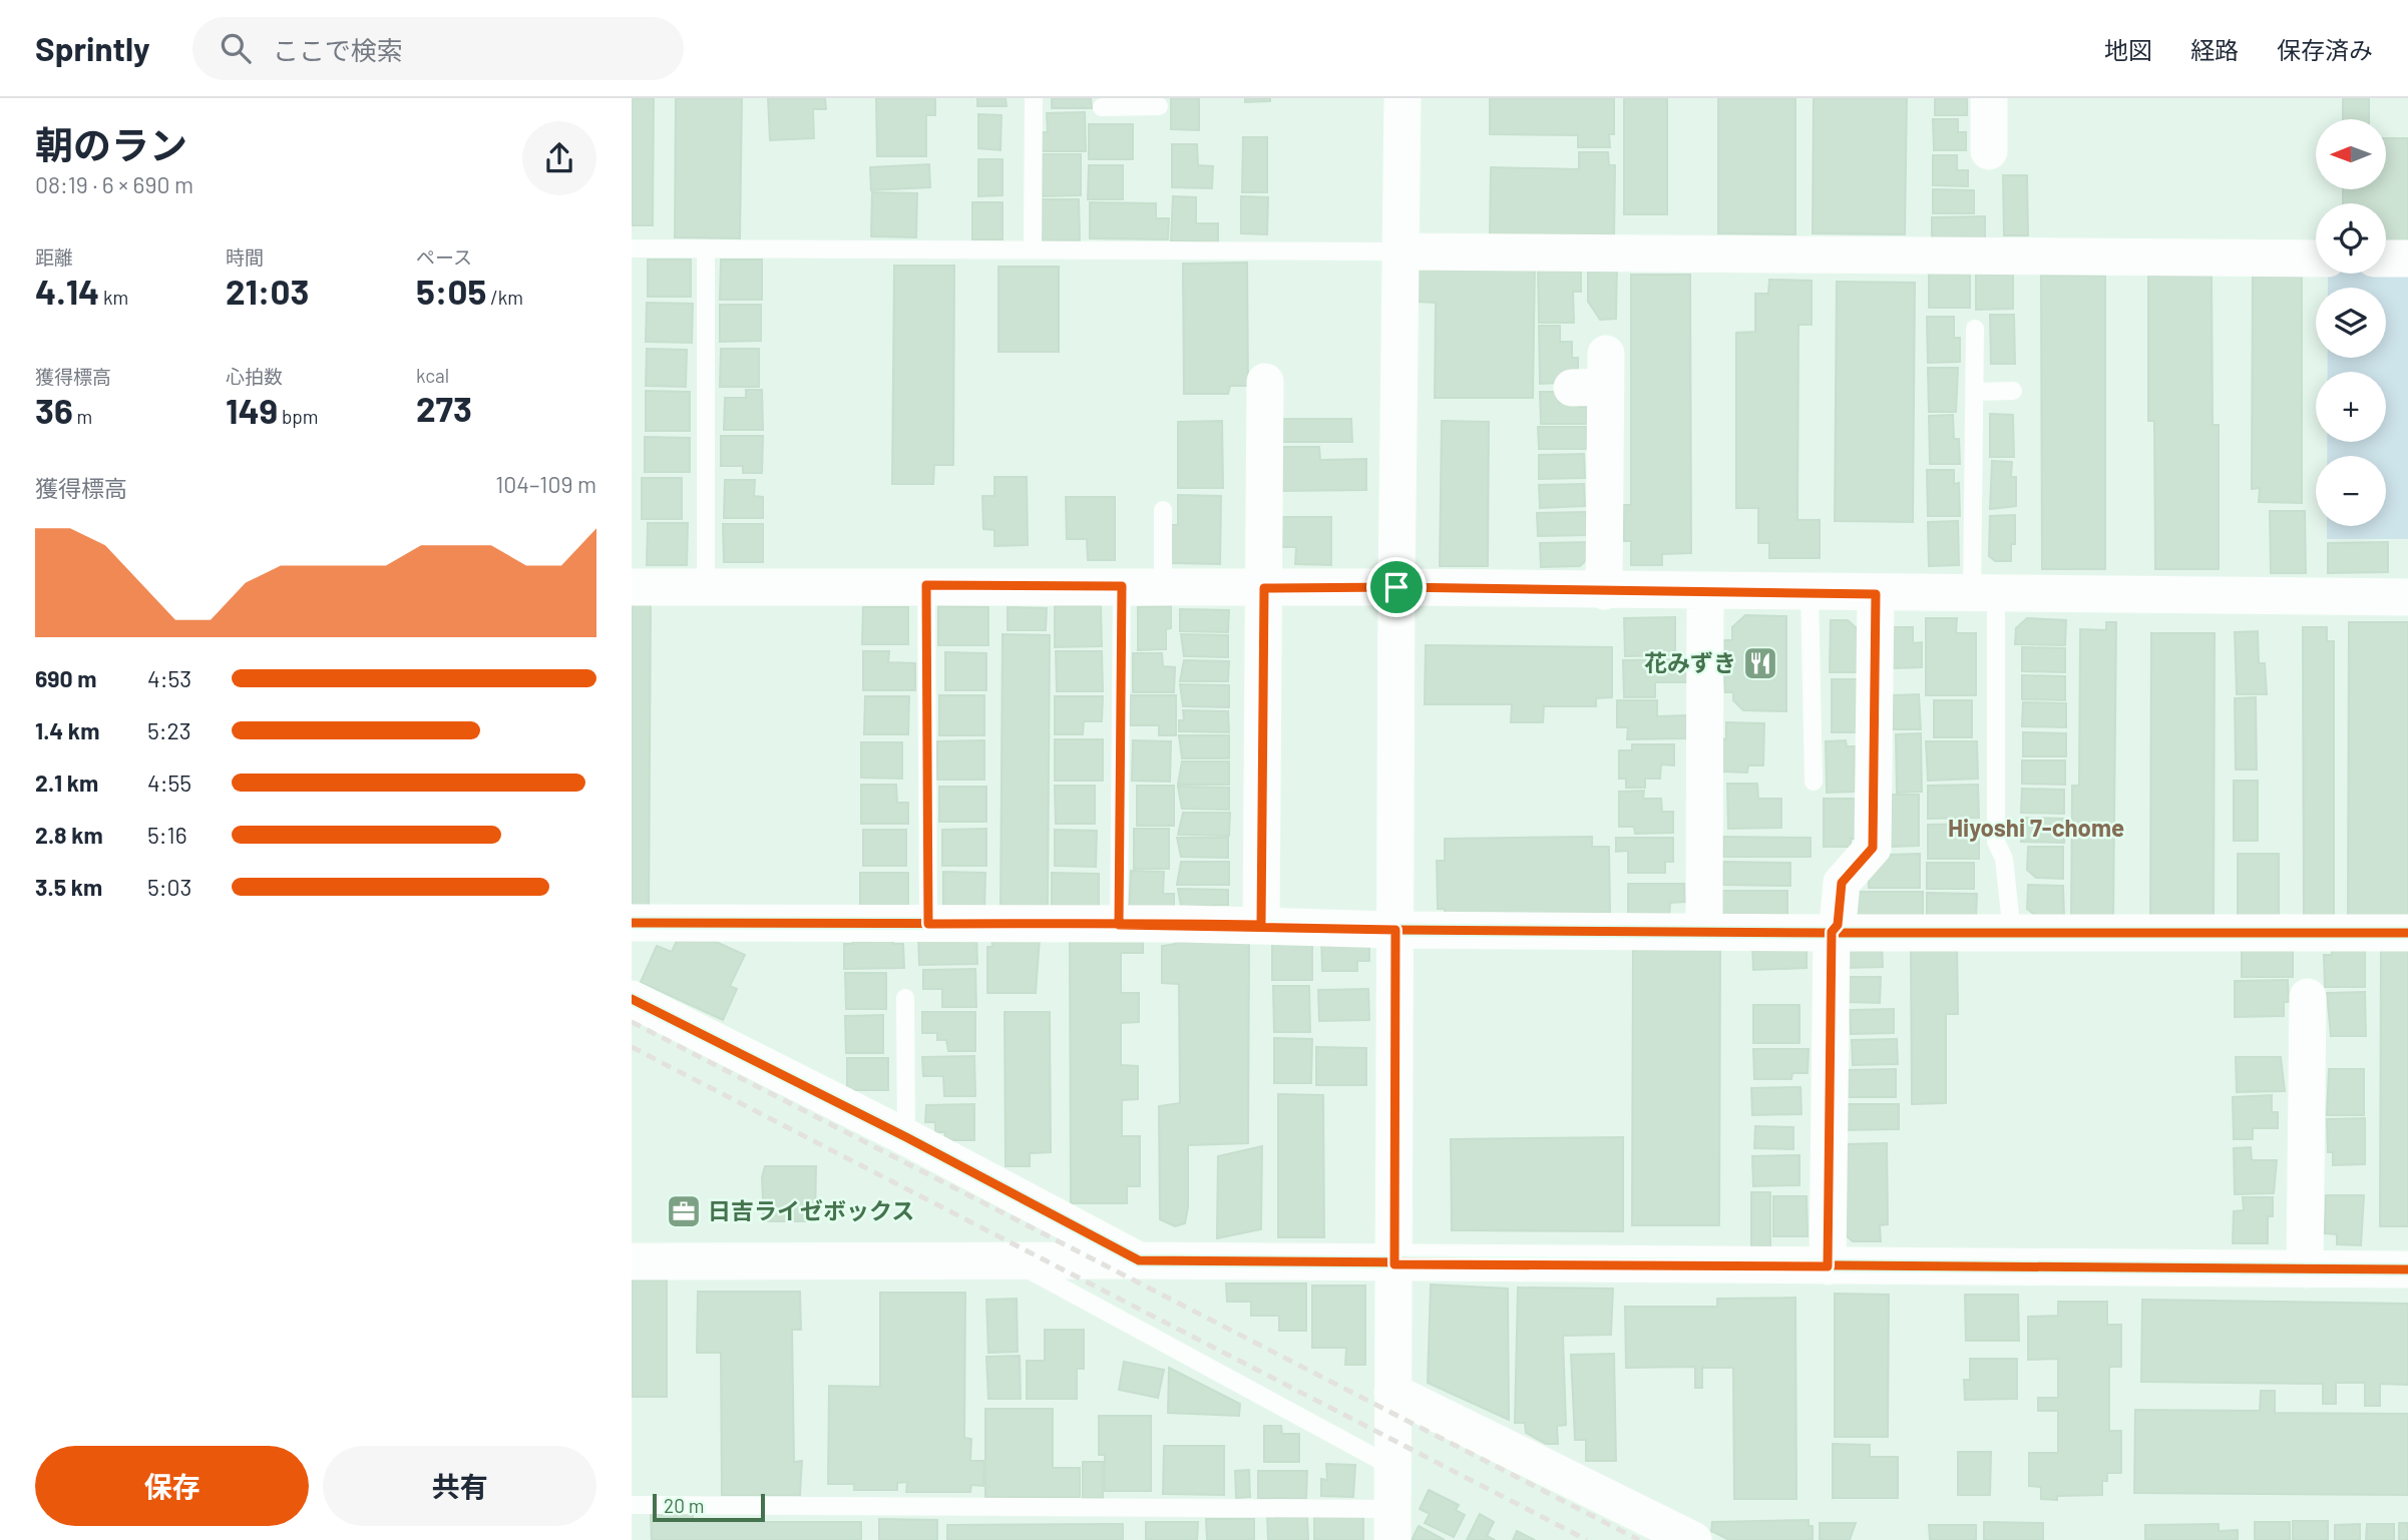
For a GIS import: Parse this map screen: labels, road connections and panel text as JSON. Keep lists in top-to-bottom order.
{
  "districts": ["Hiyoshi 7-chome"],
  "places": {
    "restaurant": ["花みずき"],
    "office": ["日吉ライゼボックス"]
  },
  "scale_bar": "20 m",
  "north": "left",
  "page": {
    "header": "Sprintly",
    "search": "ここで検索",
    "nav": ["地図", "経路", "保存済み"],
    "heading": ["朝のラン", "08:19 · 6 × 690 m"],
    "map_buttons": ["+", "−"],
    "stats": [
      ["距離", "4.14 km"],
      ["時間", "21:03"],
      ["ペース", "5:05 /km"],
      ["獲得標高", "36 m"],
      ["心拍数", "149 bpm"],
      ["kcal", "273"]
    ],
    "chart": ["獲得標高", "104–109 m"],
    "list": [
      {
        "name": "690 m",
        "note": "4:53"
      },
      {
        "name": "1.4 km",
        "note": "5:23"
      },
      {
        "name": "2.1 km",
        "note": "4:55"
      },
      {
        "name": "2.8 km",
        "note": "5:16"
      },
      {
        "name": "3.5 km",
        "note": "5:03"
      }
    ],
    "buttons": ["保存", "共有"],
    "scale": "20 m"
  }
}
